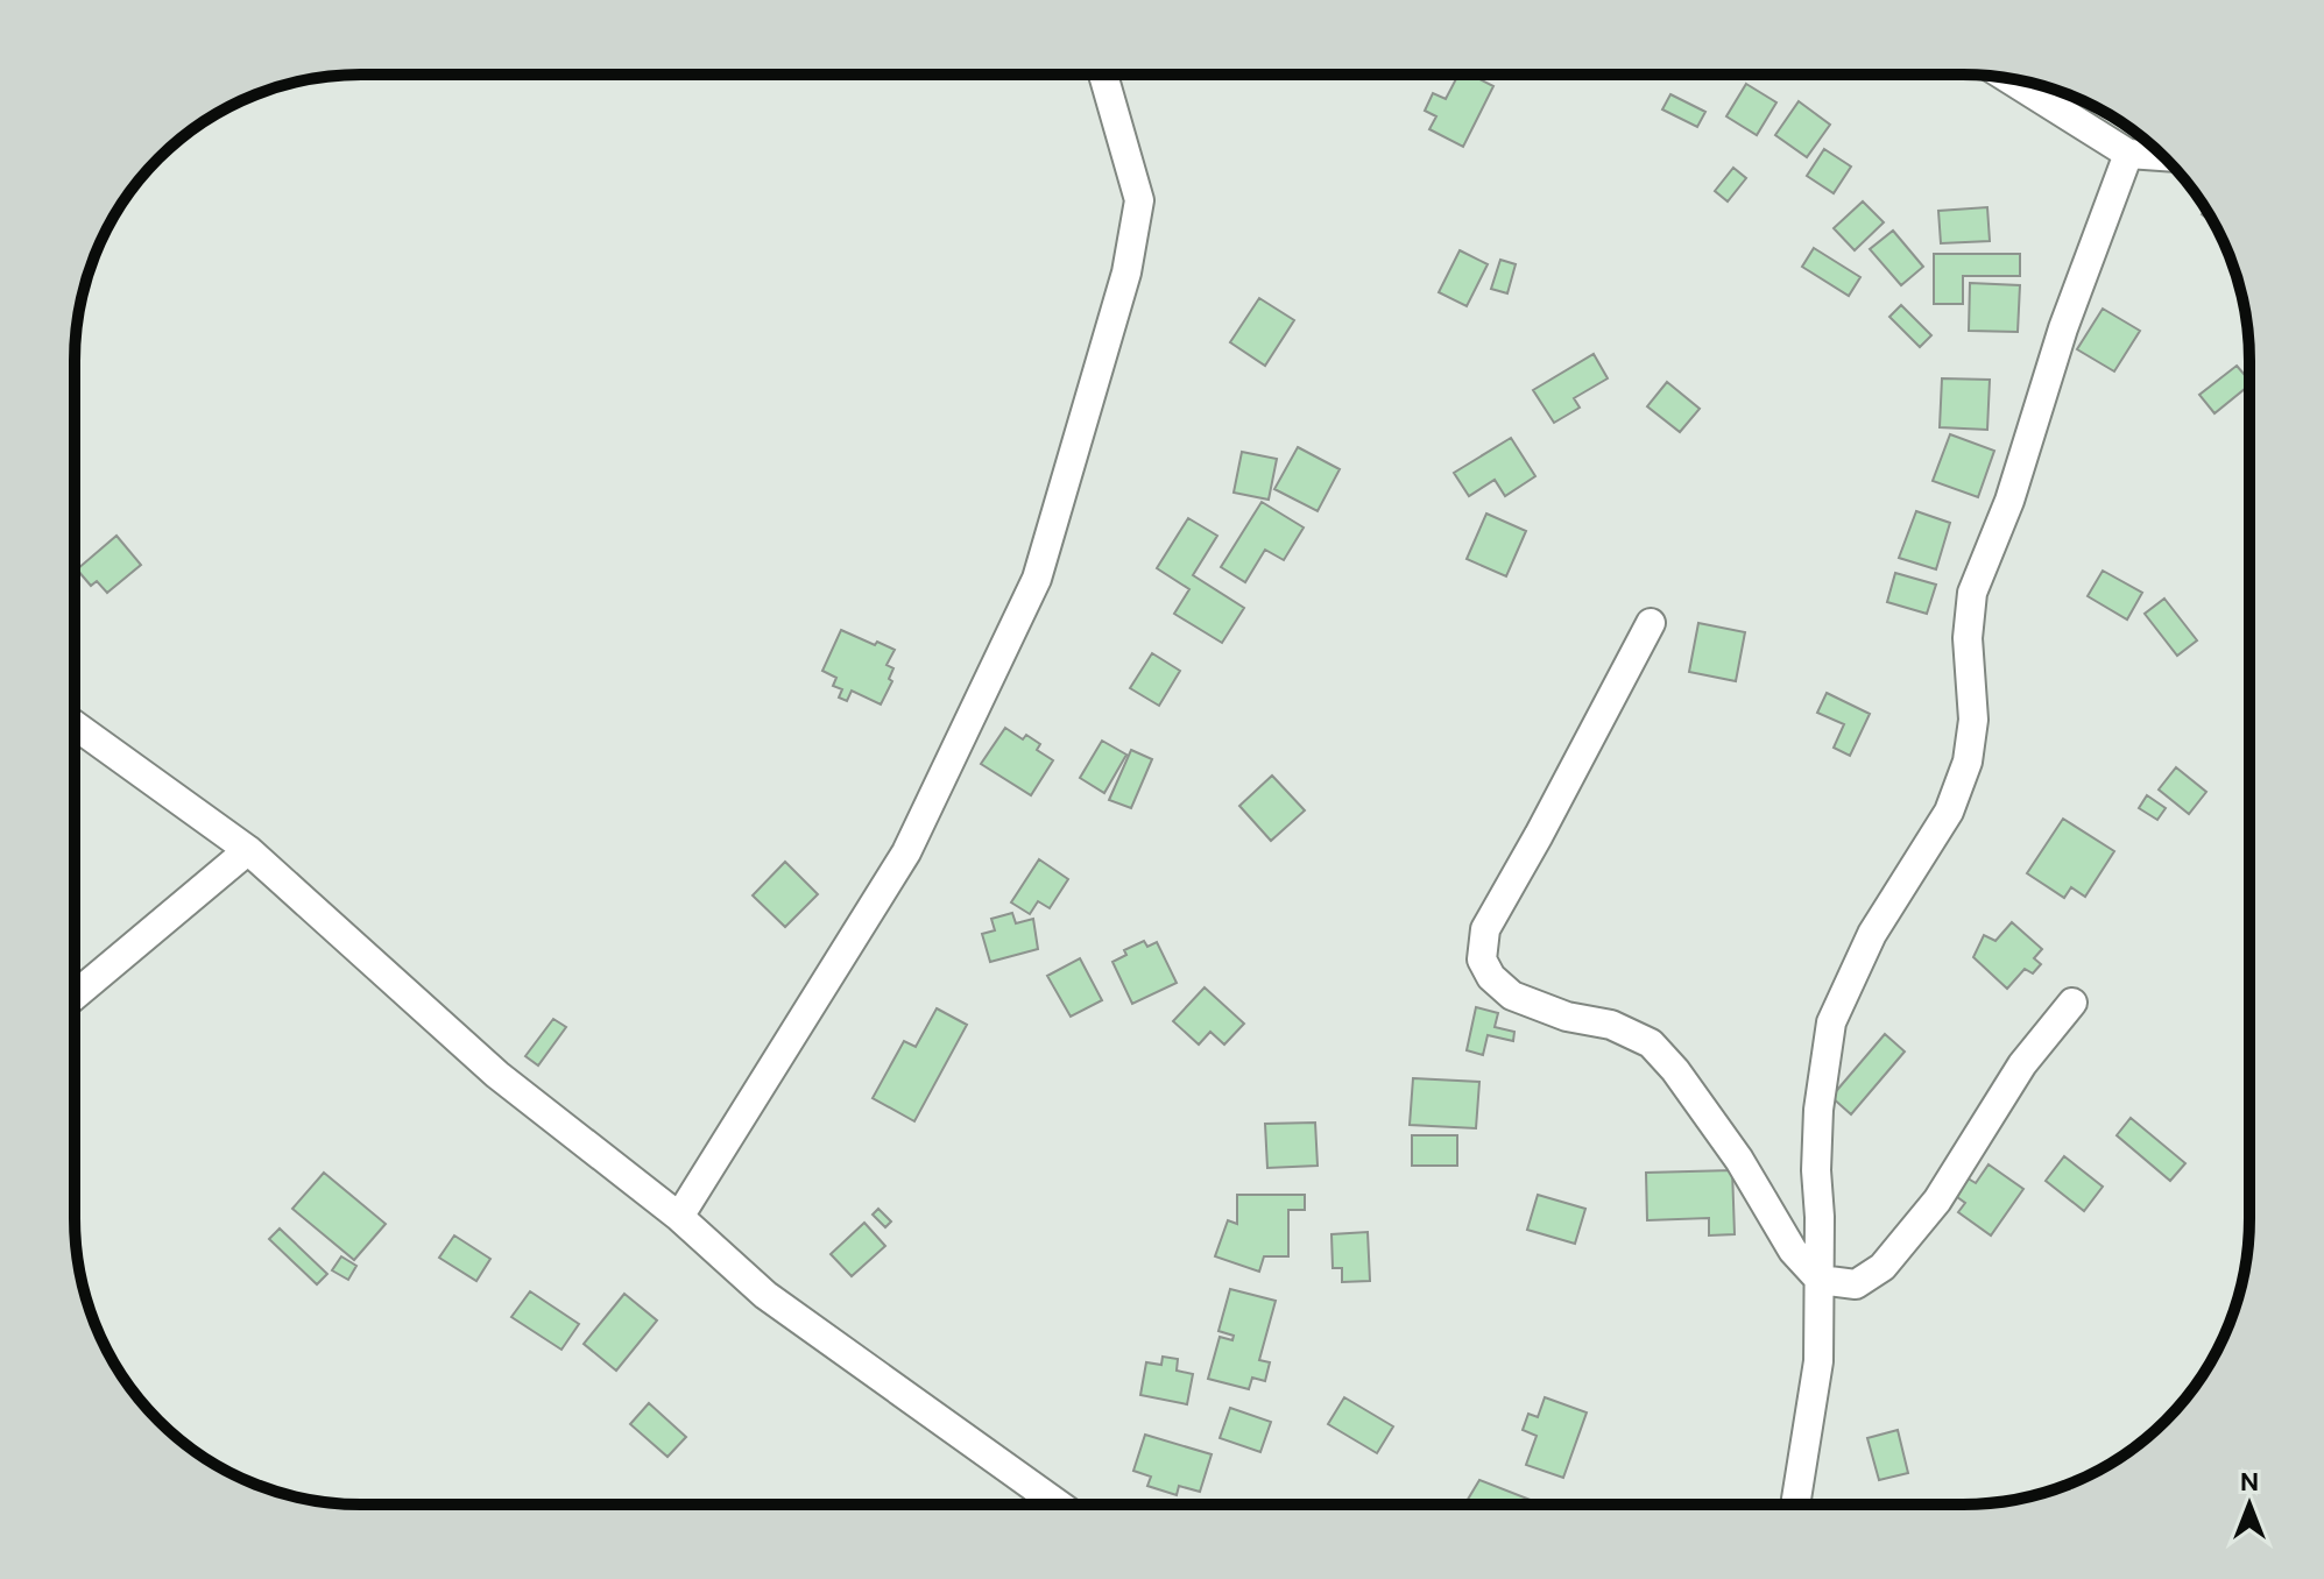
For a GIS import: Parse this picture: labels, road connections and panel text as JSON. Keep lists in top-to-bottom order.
{
  "north": "top"
}
